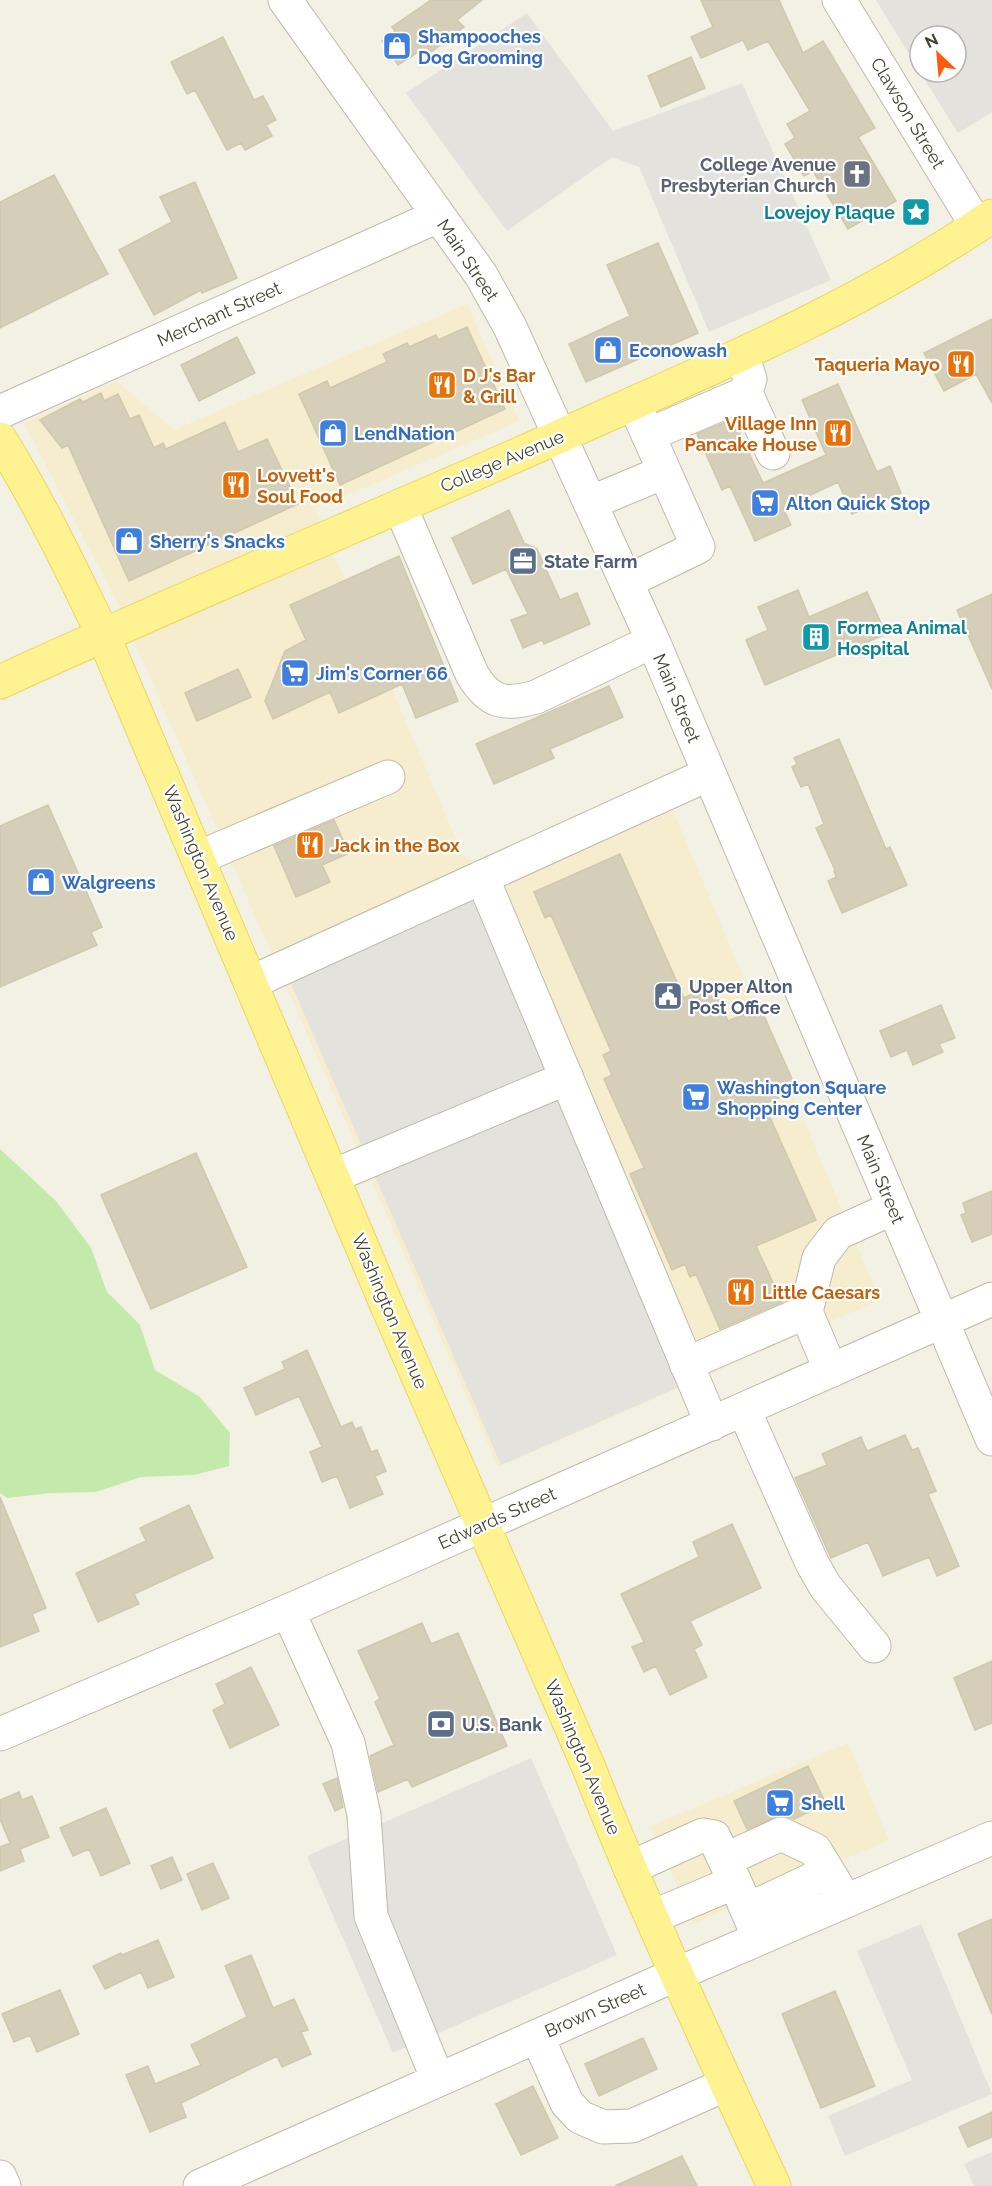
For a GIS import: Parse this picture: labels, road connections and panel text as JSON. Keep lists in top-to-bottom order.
{
  "streets": {
    "main road": ["College Avenue", "Washington Avenue"],
    "street": [
      "Clawson Street",
      "Main Street",
      "Merchant Street",
      "Edwards Street",
      "Brown Street"
    ]
  },
  "crossings": [
    ["Clawson Street", "College Avenue"],
    ["Main Street", "Merchant Street"],
    ["Main Street", "College Avenue"],
    ["Main Street", "Edwards Street"],
    ["College Avenue", "Washington Avenue"],
    ["Washington Avenue", "Edwards Street"],
    ["Washington Avenue", "Brown Street"]
  ],
  "places": {
    "shop": [
      "Shampooches Dog Grooming",
      "Econowash",
      "LendNation",
      "Sherry's Snacks",
      "Walgreens"
    ],
    "church": ["College Avenue Presbyterian Church"],
    "place": ["Lovejoy Plaque"],
    "restaurant": [
      "Taqueria Mayo",
      "D J's Bar & Grill",
      "Village Inn Pancake House",
      "Lovvett's Soul Food",
      "Jack in the Box",
      "Little Caesars"
    ],
    "supermarket": [
      "Alton Quick Stop",
      "Jim's Corner 66",
      "Washington Square Shopping Center",
      "Shell"
    ],
    "office": ["State Farm"],
    "building": ["Formea Animal Hospital"],
    "public building": ["Upper Alton Post Office"],
    "bank": ["U.S. Bank"]
  },
  "north": "top left"
}
